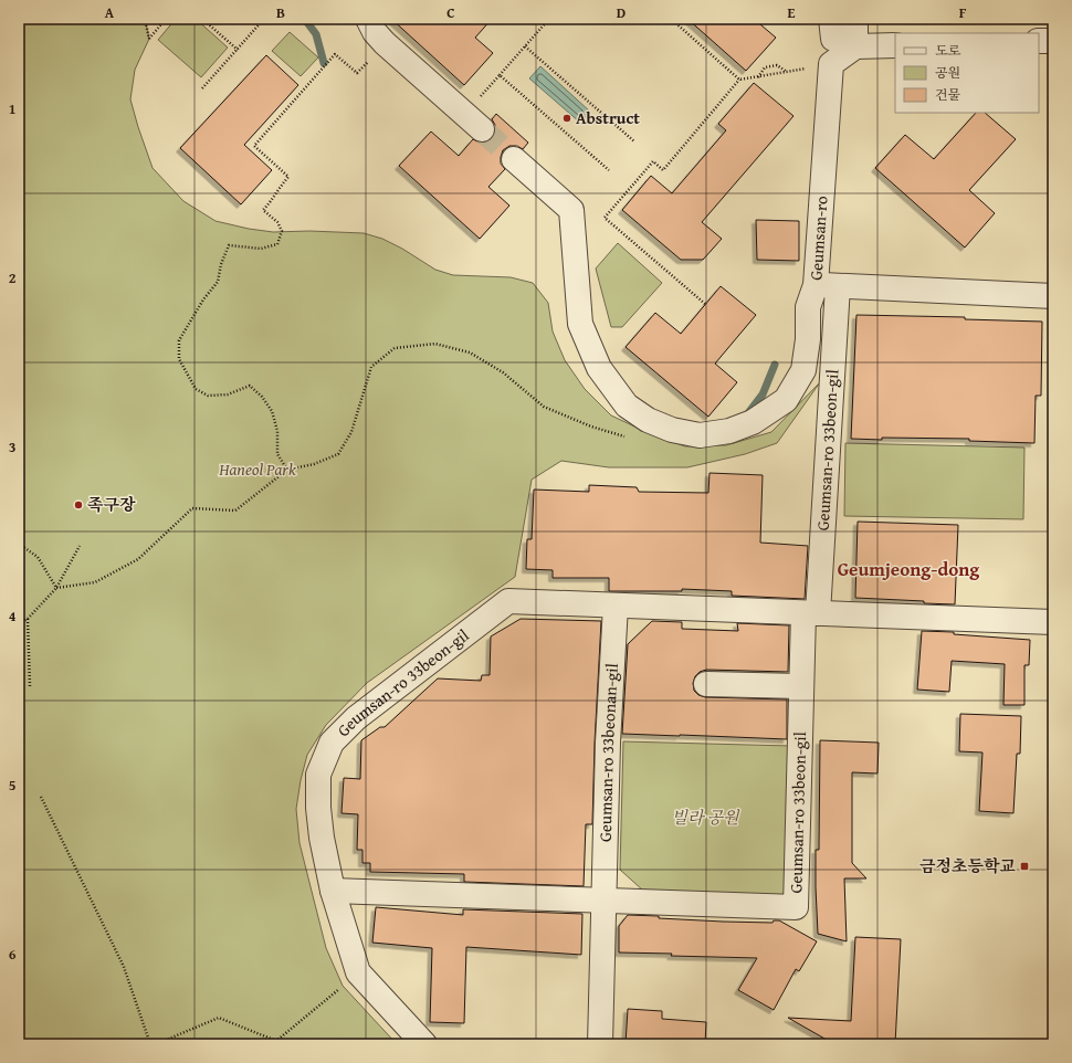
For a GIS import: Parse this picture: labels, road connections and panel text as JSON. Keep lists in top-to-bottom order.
{
  "streets": {
    "street": ["Geumsan-ro", "Geumsan-ro 33beon-gil", "Geumsan-ro 33beonan-gil"]
  },
  "crossings": [
    ["Geumsan-ro", "Geumsan-ro 33beon-gil"],
    ["Geumsan-ro 33beon-gil", "Geumsan-ro 33beonan-gil"]
  ],
  "districts": ["Geumjeong-dong"],
  "parks": ["Haneol Park", "빌라 공원"],
  "places": {
    "other": ["Abstruct", "족구장"],
    "transit": ["금정초등학교"]
  },
  "legend": ["도로", "공원", "건물"],
  "grid": {
    "columns": [
      "A",
      "B",
      "C",
      "D",
      "E",
      "F"
    ],
    "rows": [
      "1",
      "2",
      "3",
      "4",
      "5",
      "6"
    ]
  }
}
